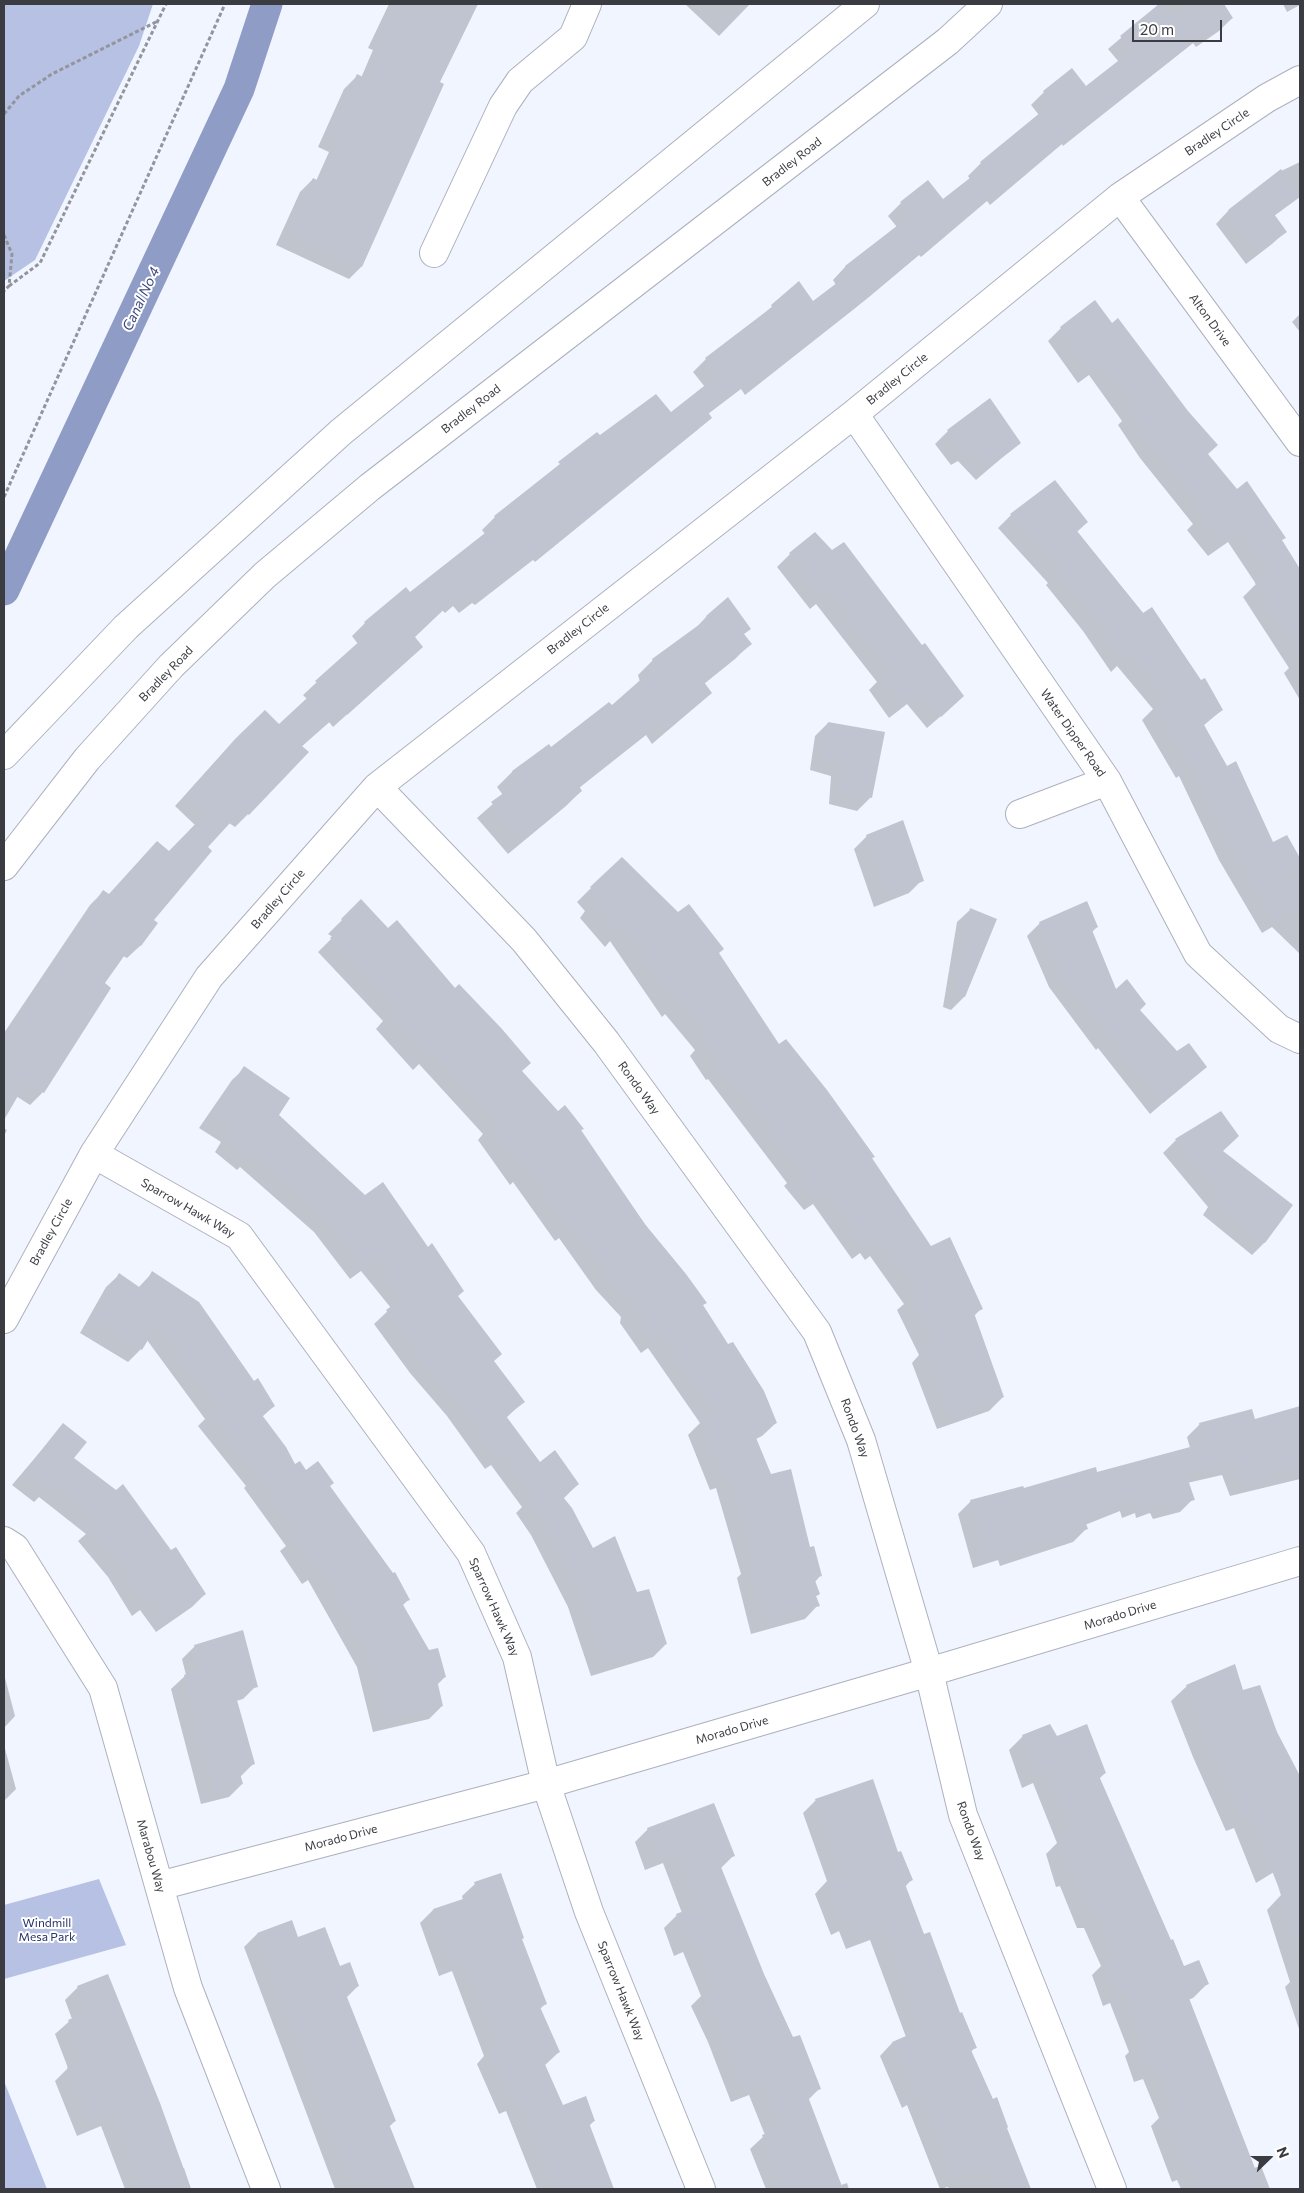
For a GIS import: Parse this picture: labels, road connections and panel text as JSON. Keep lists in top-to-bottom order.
{
  "streets": {
    "street": [
      "Bradley Circle",
      "Bradley Road",
      "Alton Drive",
      "Water Dipper Road",
      "Rondo Way",
      "Sparrow Hawk Way",
      "Morado Drive",
      "Marabou Way"
    ]
  },
  "crossings": [
    ["Bradley Circle", "Alton Drive"],
    ["Bradley Circle", "Water Dipper Road"],
    ["Bradley Circle", "Rondo Way"],
    ["Bradley Circle", "Sparrow Hawk Way"],
    ["Rondo Way", "Morado Drive"],
    ["Sparrow Hawk Way", "Morado Drive"],
    ["Morado Drive", "Marabou Way"]
  ],
  "water": ["Canal No 4"],
  "parks": ["Windmill Mesa Park"],
  "scale_bar": "20 m",
  "north": "right"
}
